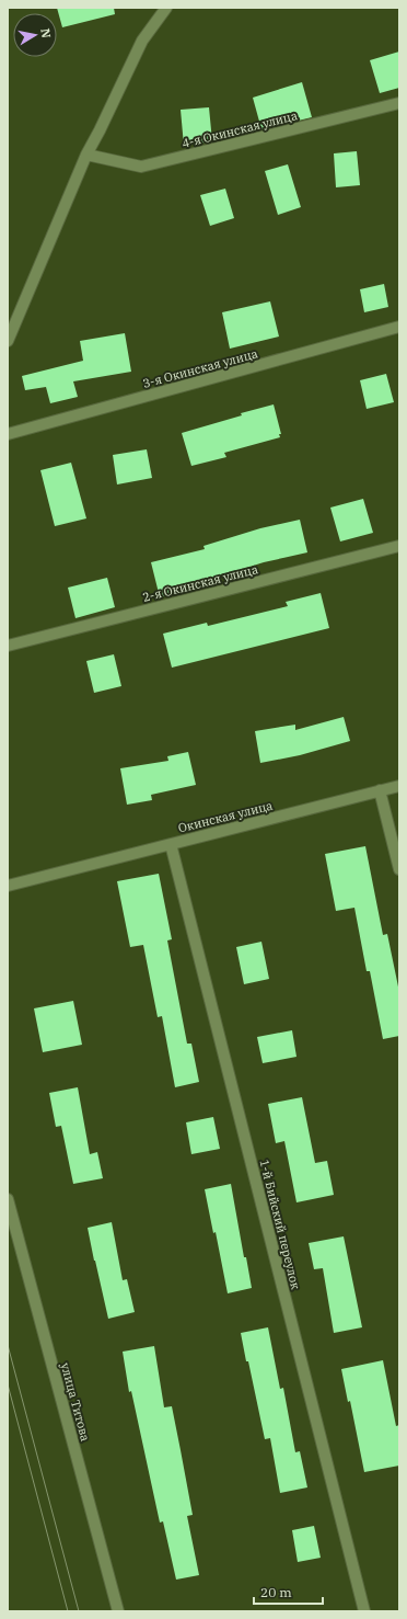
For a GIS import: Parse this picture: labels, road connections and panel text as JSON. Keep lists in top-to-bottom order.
{
  "streets": {
    "street": [
      "4-я Окинская улица",
      "3-я Окинская улица",
      "2-я Окинская улица",
      "Окинская улица",
      "1-й Бийский переулок",
      "улица Титова"
    ]
  },
  "crossings": [
    ["Окинская улица", "1-й Бийский переулок"]
  ],
  "scale_bar": "20 m",
  "north": "right"
}
